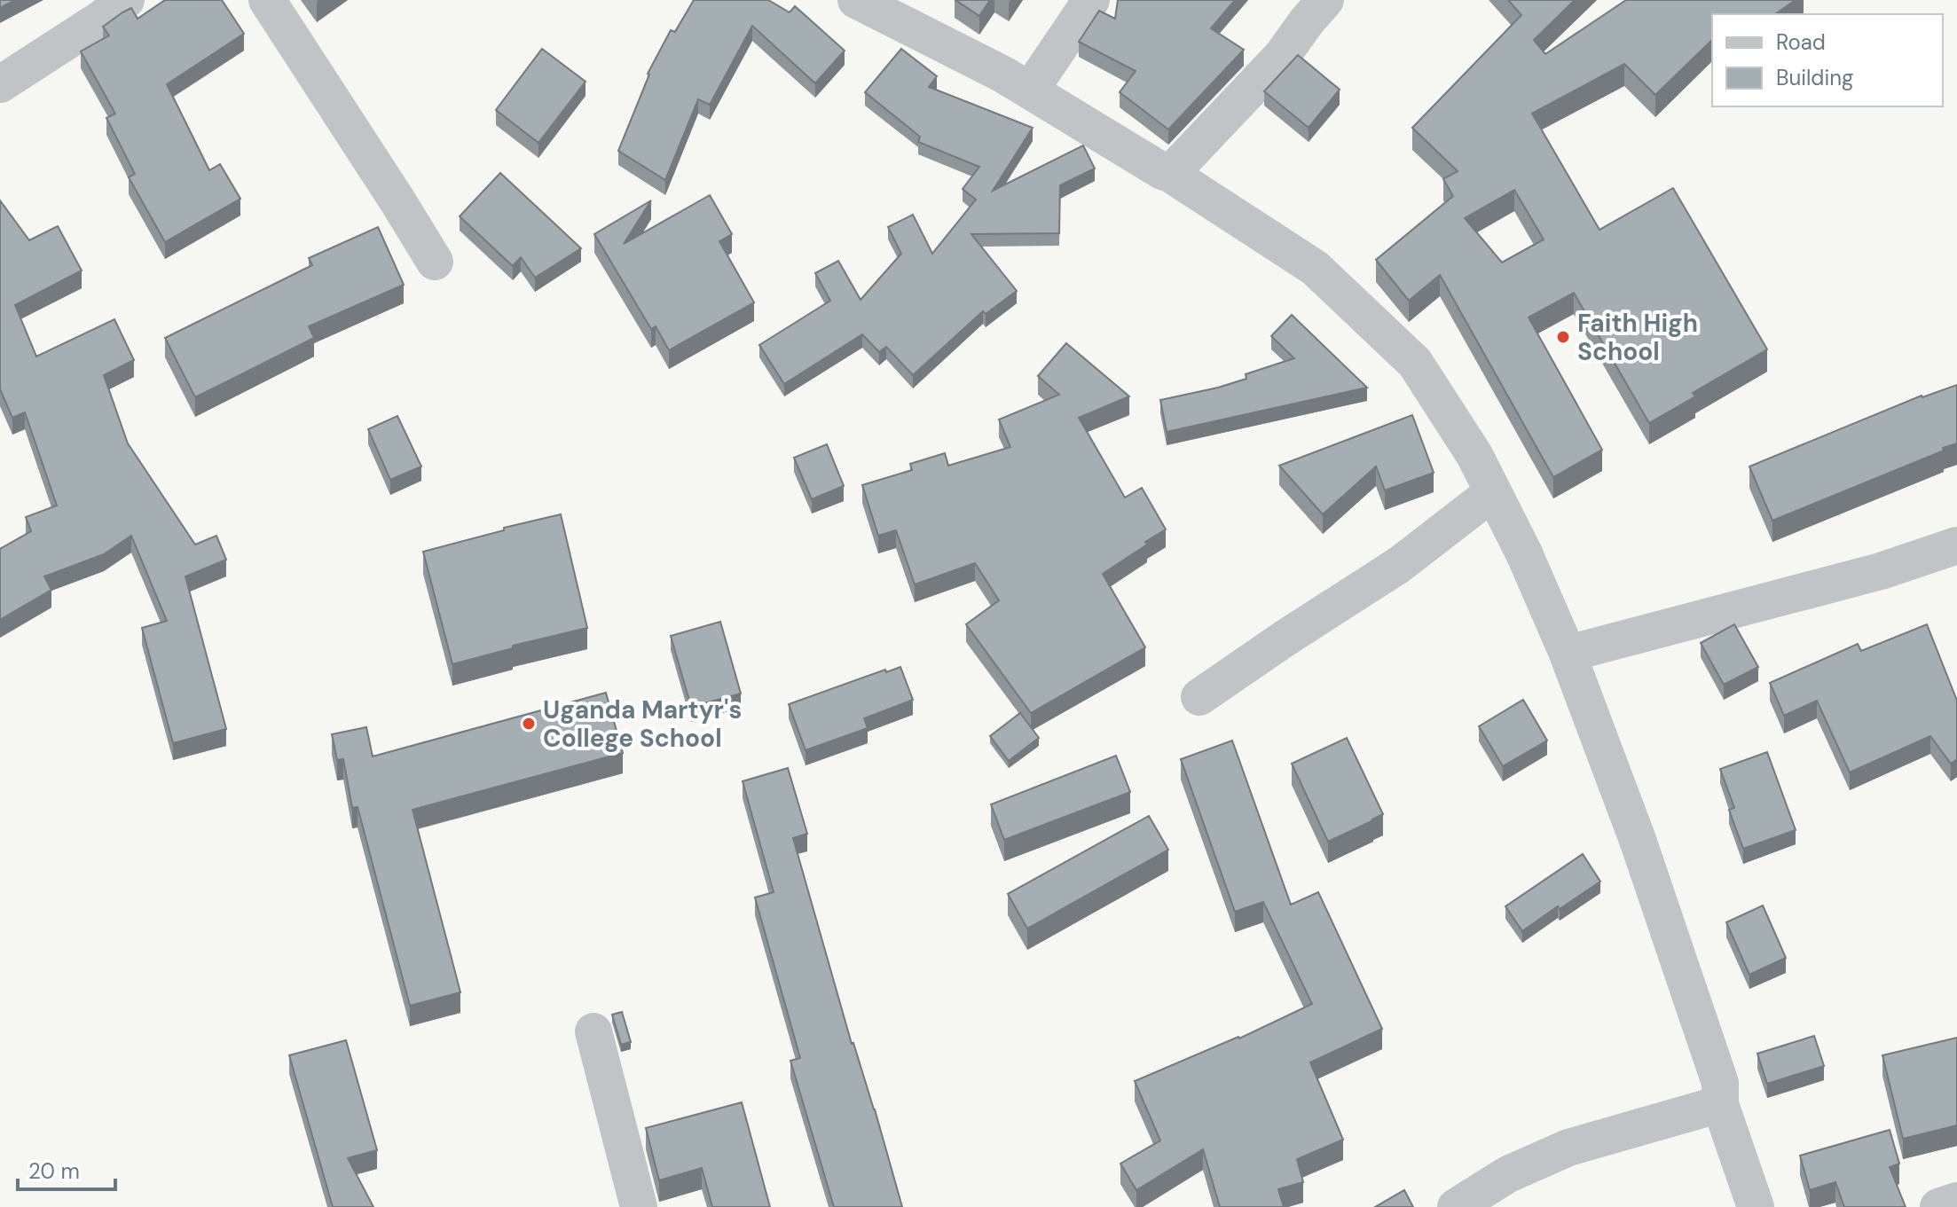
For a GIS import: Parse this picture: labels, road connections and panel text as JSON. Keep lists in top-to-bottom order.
{
  "places": ["Faith High School", "Uganda Martyr's College School"],
  "legend": ["Road", "Building"],
  "scale_bar": "20 m"
}
